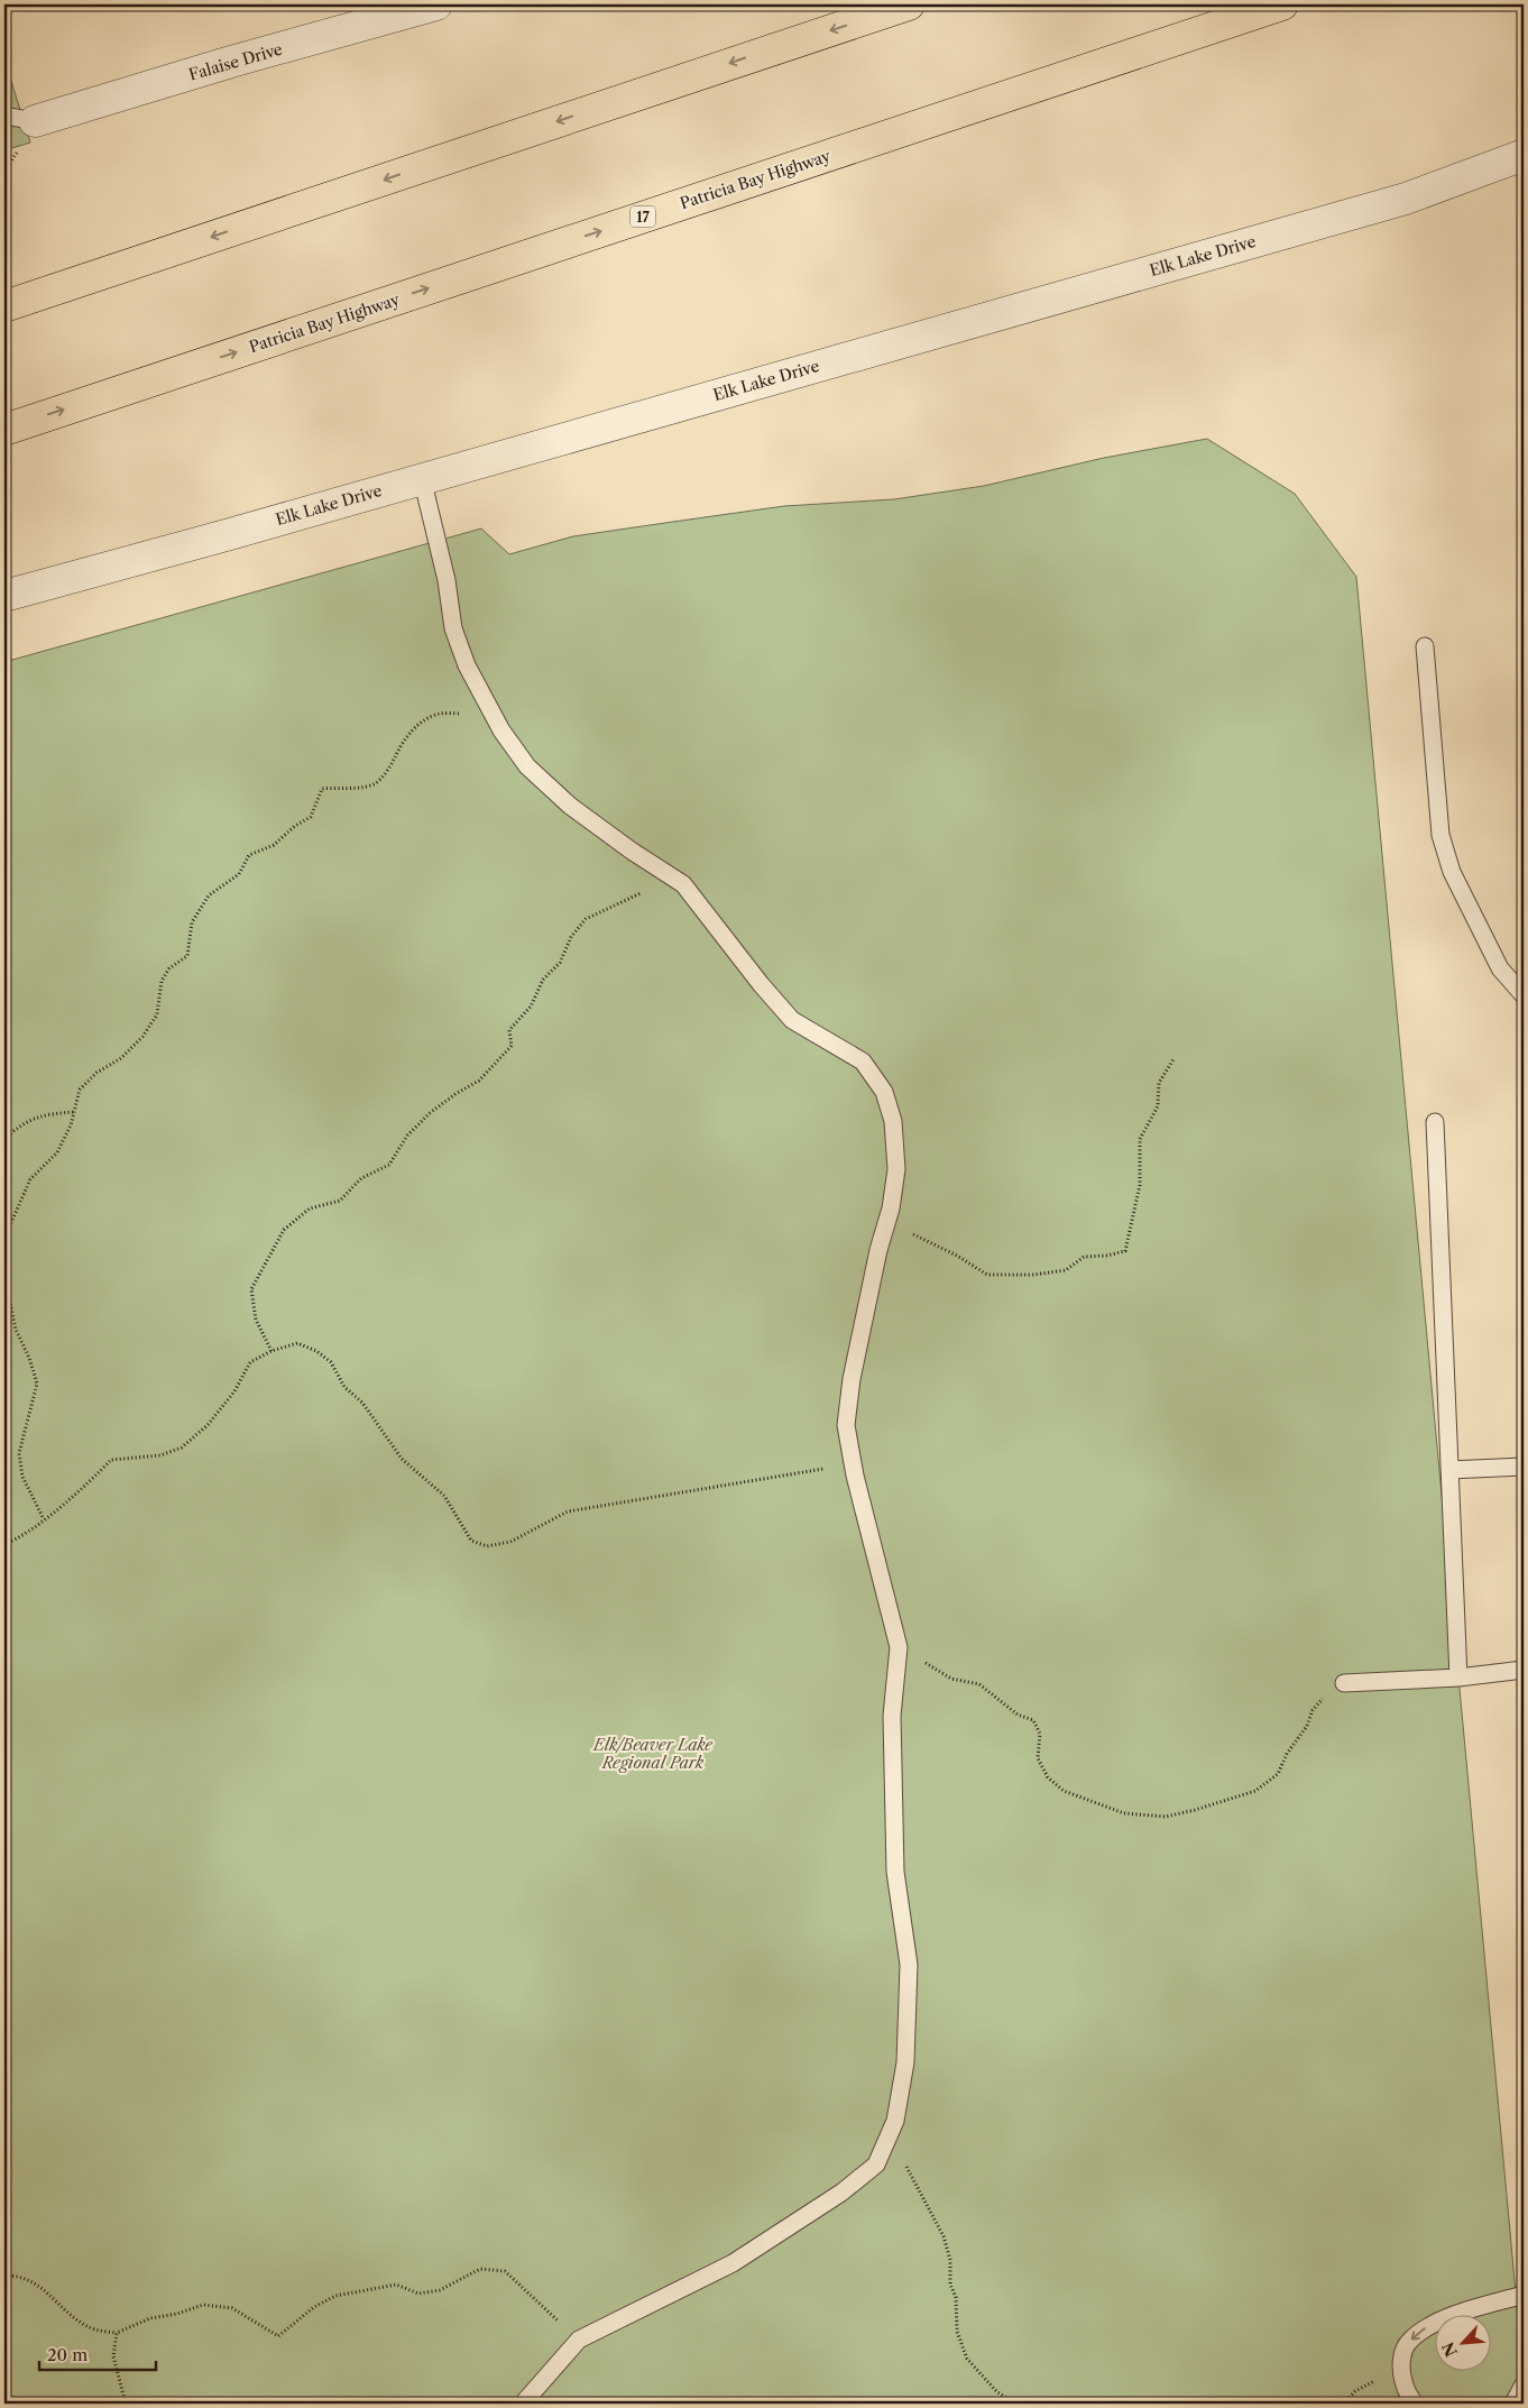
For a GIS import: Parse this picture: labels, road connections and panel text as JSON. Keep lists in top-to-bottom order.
{
  "streets": {
    "highway": ["Patricia Bay Highway", "17"],
    "street": ["Falaise Drive", "Elk Lake Drive"]
  },
  "parks": ["Elk/Beaver Lake Regional Park"],
  "scale_bar": "20 m",
  "north": "bottom left"
}
